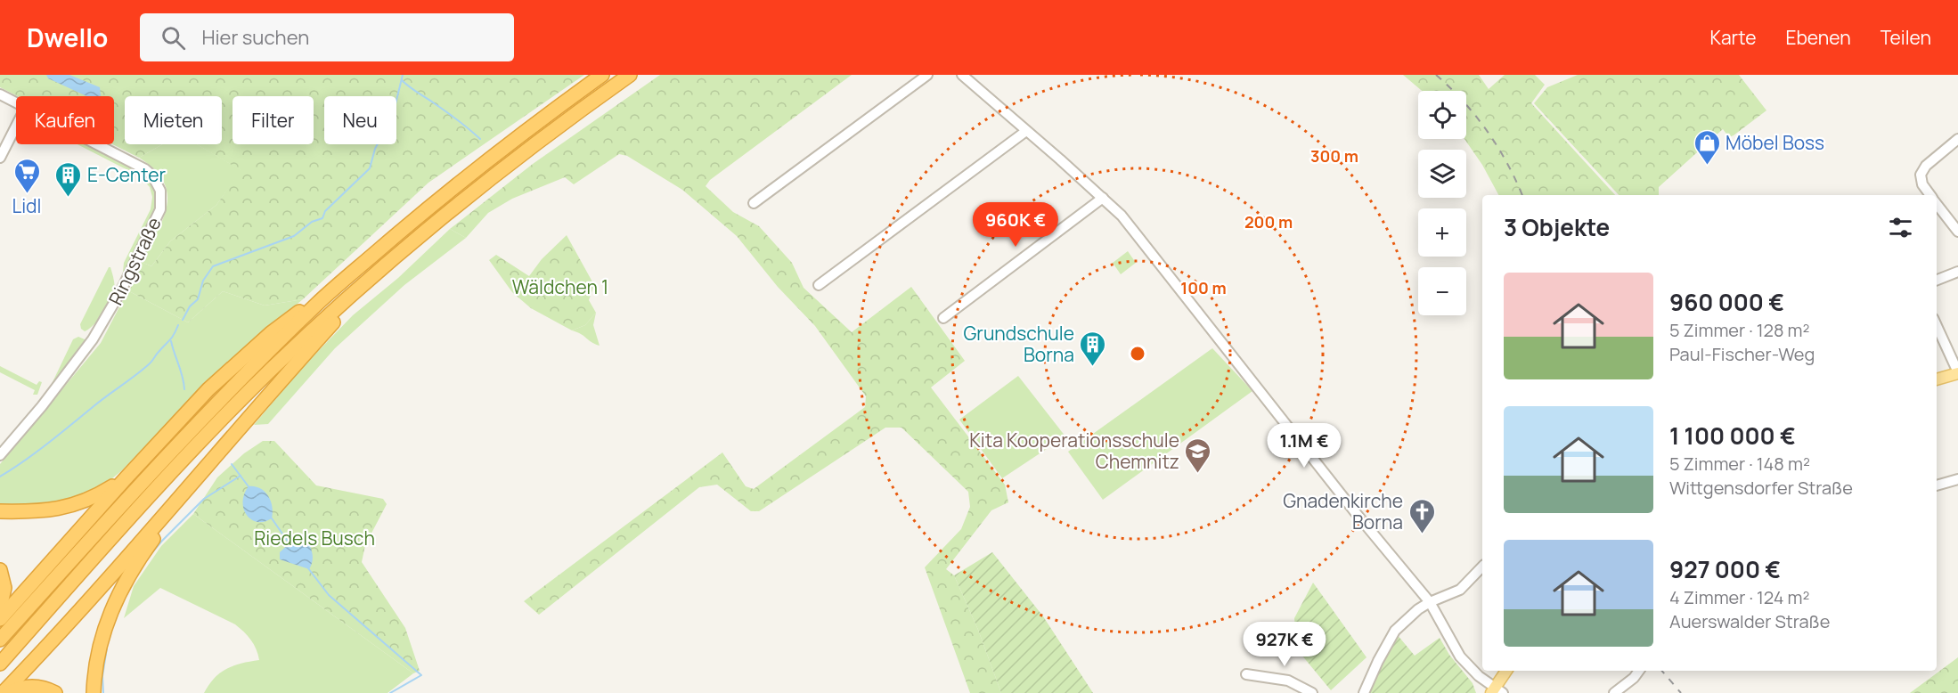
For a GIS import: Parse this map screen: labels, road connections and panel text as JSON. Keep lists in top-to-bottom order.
{
  "streets": {
    "street": ["Ringstraße"]
  },
  "parks": ["Wäldchen 1", "Riedels Busch"],
  "places": {
    "shop": ["Möbel Boss"],
    "supermarket": ["Lidl"],
    "building": ["E-Center", "Grundschule Borna"],
    "school or university": ["Kita Kooperationsschule Chemnitz"],
    "church": ["Gnadenkirche Borna"]
  },
  "page": {
    "header": "Dwello",
    "search": "Hier suchen",
    "nav": ["Karte", "Ebenen", "Teilen"],
    "map_buttons": ["+", "−"],
    "chip": [
      "Kaufen",
      "Mieten",
      "Filter",
      "Neu"
    ],
    "heading": "3 Objekte",
    "price": ["960K €", "1.1M €", "927K €"],
    "list": [
      {
        "name": "960 000 €",
        "note": "5 Zimmer · 128 m² · Paul-Fischer-Weg"
      },
      {
        "name": "1 100 000 €",
        "note": "5 Zimmer · 148 m² · Wittgensdorfer Straße"
      },
      {
        "name": "927 000 €",
        "note": "4 Zimmer · 124 m² · Auerswalder Straße"
      }
    ]
  },
  "rings": ["300 m", "200 m", "100 m"]
}
